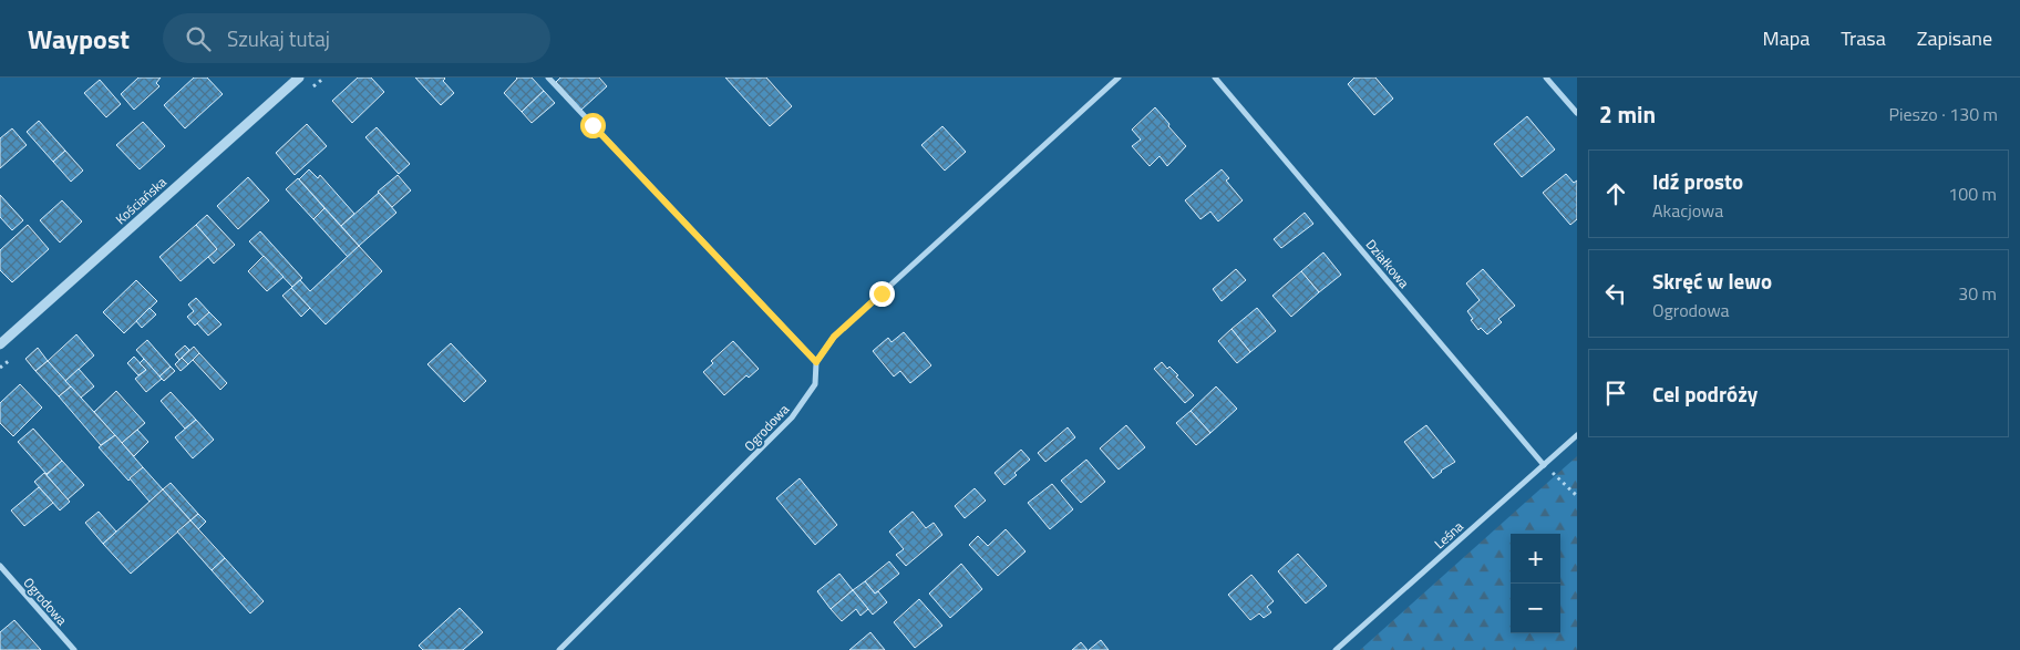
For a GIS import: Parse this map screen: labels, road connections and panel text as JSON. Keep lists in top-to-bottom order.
{
  "streets": {
    "street": [
      "Kościańska",
      "Działkowa",
      "Ogrodowa",
      "Leśna"
    ]
  },
  "crossings": [
    ["Działkowa", "Leśna"]
  ],
  "page": {
    "header": "Waypost",
    "search": "Szukaj tutaj",
    "nav": ["Mapa", "Trasa", "Zapisane"],
    "heading": ["2 min", "Pieszo · 130 m"],
    "list": [
      ["Idź prosto", "Akacjowa", "100 m"],
      ["Skręć w lewo", "Ogrodowa", "30 m"],
      "Cel podróży"
    ],
    "map_buttons": ["+", "−"]
  }
}
